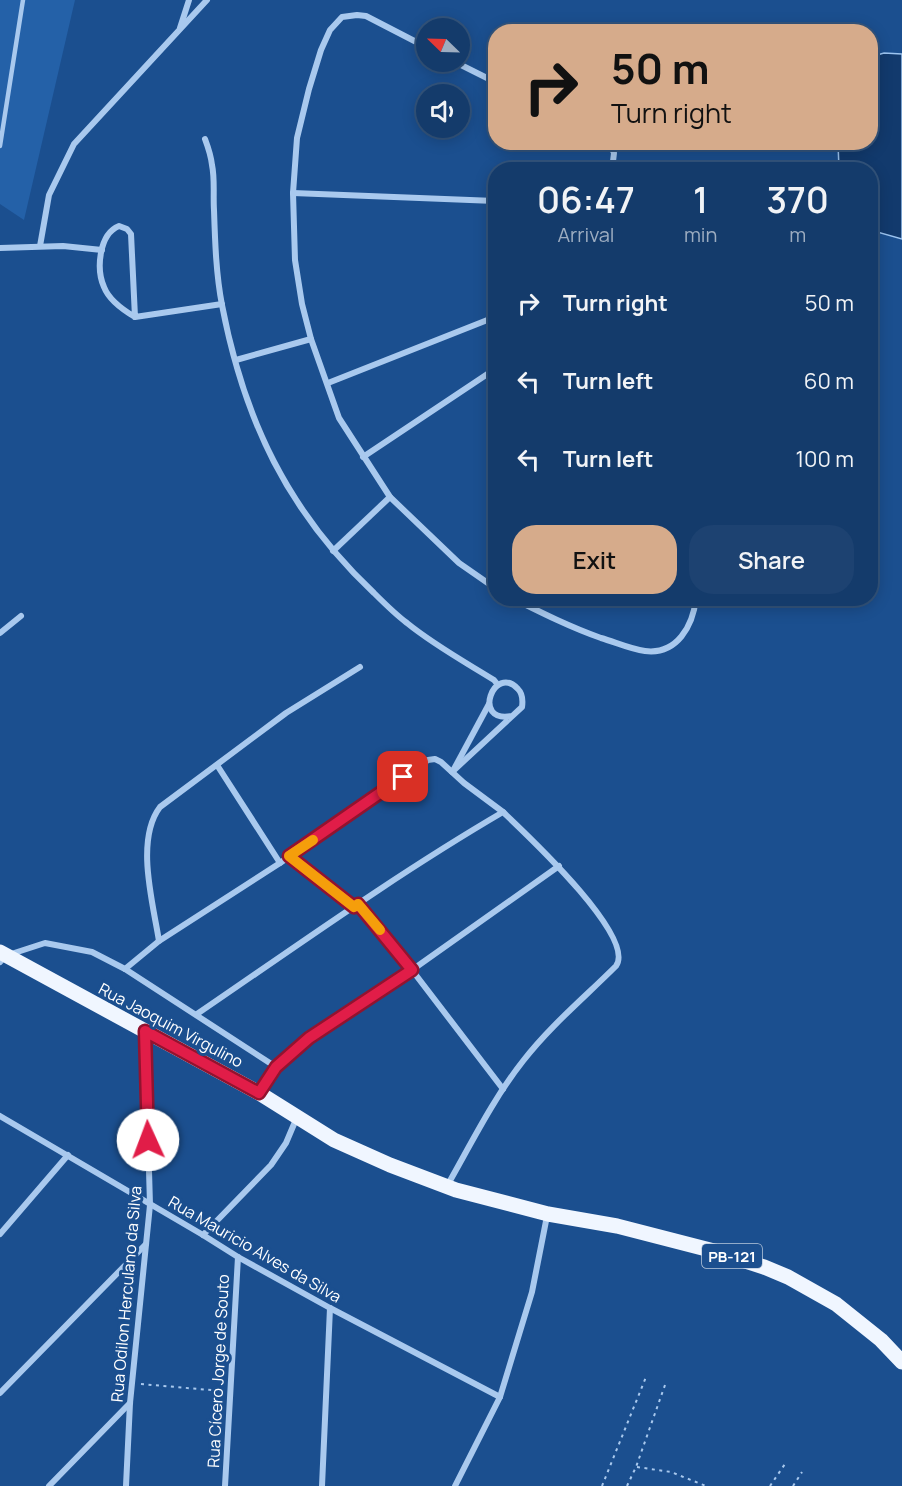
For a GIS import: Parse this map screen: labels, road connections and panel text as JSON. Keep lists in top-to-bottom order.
{
  "streets": {
    "main road": ["Rua Jaoquim Virgulino", "PB-121"],
    "street": ["Rua Mauricio Alves da Silva", "Rua Odilon Herculano da Silva", "Rua Cícero Jorge de Souto"]
  },
  "crossings": [
    ["Rua Jaoquim Virgulino", "PB-121"],
    ["Rua Jaoquim Virgulino", "Rua Odilon Herculano da Silva"],
    ["Rua Mauricio Alves da Silva", "Rua Odilon Herculano da Silva"],
    ["Rua Mauricio Alves da Silva", "Rua Cícero Jorge de Souto"]
  ],
  "north": "top left",
  "page": {
    "turn": ["50 m", "Turn right"],
    "eta": [
      "06:47",
      "Arrival",
      "1",
      "min",
      "370",
      "m"
    ],
    "list": [
      {
        "name": "Turn right",
        "value": "50 m"
      },
      {
        "name": "Turn left",
        "value": "60 m"
      },
      {
        "name": "Turn left",
        "value": "100 m"
      }
    ],
    "buttons": ["Exit", "Share"]
  }
}
